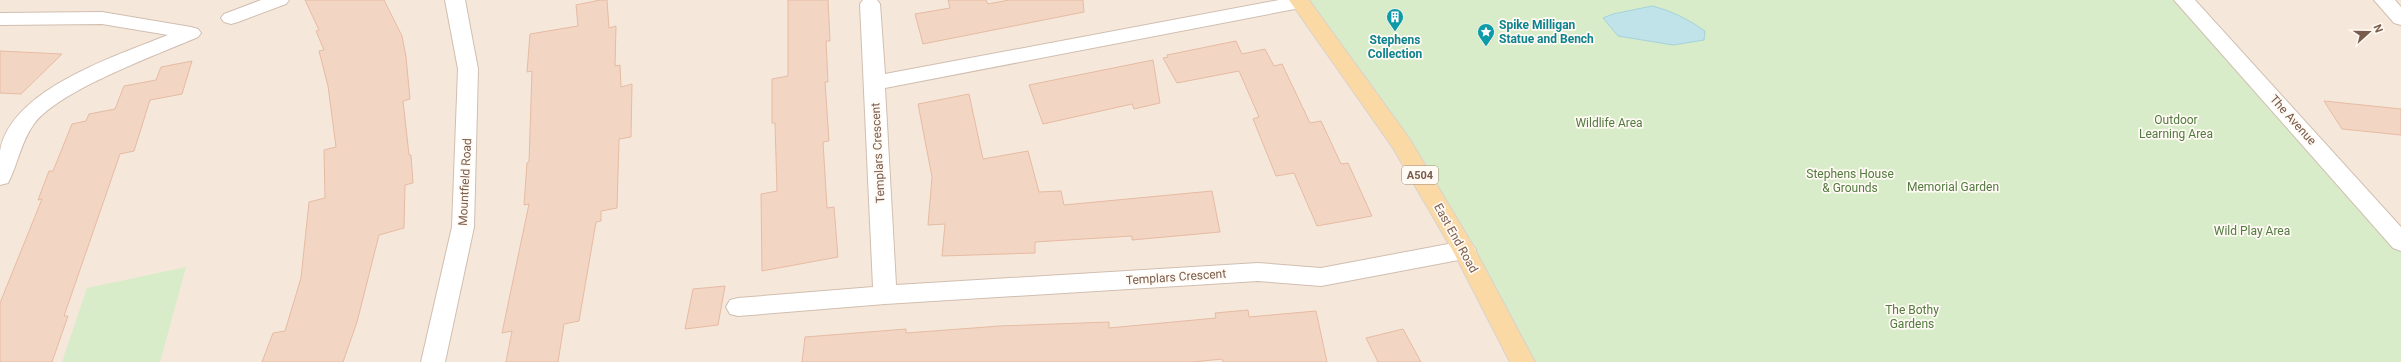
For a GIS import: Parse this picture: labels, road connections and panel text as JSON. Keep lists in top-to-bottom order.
{
  "streets": {
    "main road": ["A504", "East End Road"],
    "street": ["The Avenue", "Templars Crescent", "Mountfield Road"]
  },
  "crossings": [
    ["Templars Crescent", "East End Road"]
  ],
  "parks": [
    "Outdoor Learning Area",
    "Wildlife Area",
    "Stephens House & Grounds",
    "Memorial Garden",
    "Wild Play Area",
    "The Bothy Gardens"
  ],
  "places": {
    "building": ["Stephens Collection"],
    "place": ["Spike Milligan Statue and Bench"]
  },
  "north": "right"
}
